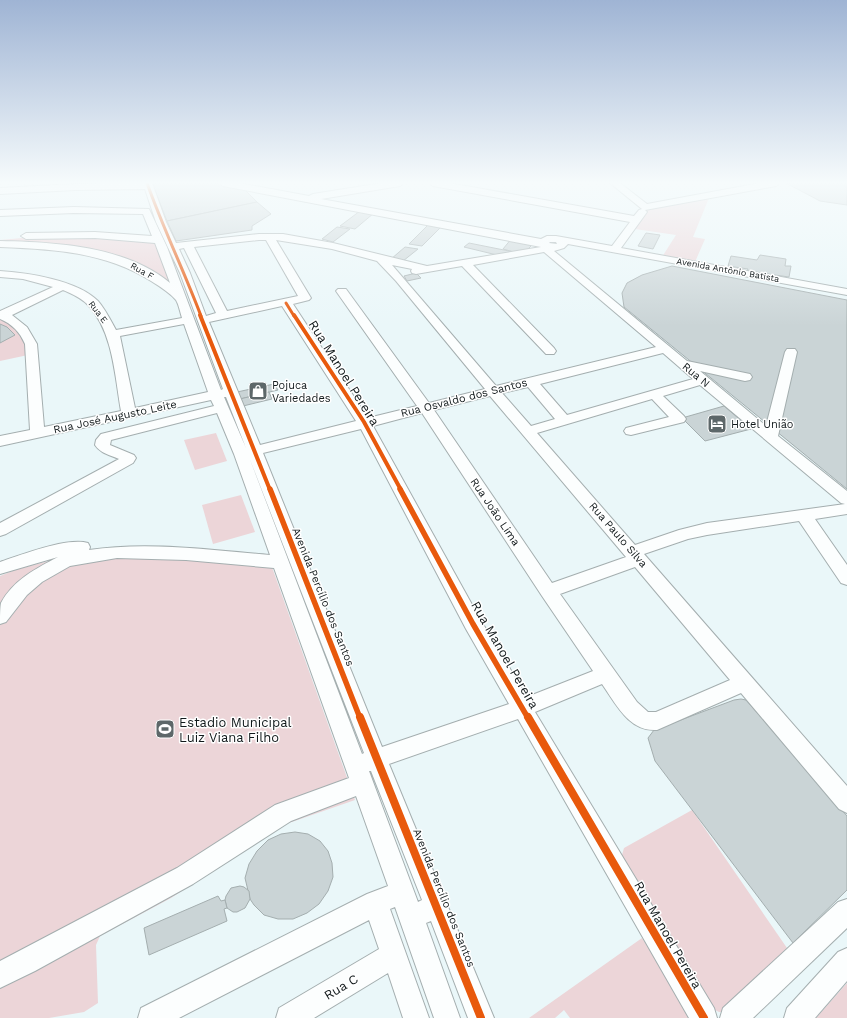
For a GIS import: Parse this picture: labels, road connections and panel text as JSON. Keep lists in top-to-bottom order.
{
  "streets": {
    "street": [
      "Avenida Antônio Batista",
      "Rua F",
      "Rua E",
      "Rua Manoel Pereira",
      "Rua N",
      "Rua Osvaldo dos Santos",
      "Rua José Augusto Leite",
      "Rua João Lima",
      "Rua Paulo Silva",
      "Avenida Percílio dos Santos",
      "Rua C"
    ]
  },
  "crossings": [
    ["Avenida Antônio Batista", "Rua N"],
    ["Rua F", "Avenida Percílio dos Santos"],
    ["Rua E", "Rua José Augusto Leite"],
    ["Rua Manoel Pereira", "Rua Osvaldo dos Santos"],
    ["Rua N", "Rua Osvaldo dos Santos"],
    ["Rua Osvaldo dos Santos", "Rua João Lima"],
    ["Rua Osvaldo dos Santos", "Rua Paulo Silva"],
    ["Rua Osvaldo dos Santos", "Avenida Percílio dos Santos"],
    ["Rua José Augusto Leite", "Avenida Percílio dos Santos"],
    ["Rua João Lima", "Rua Paulo Silva"],
    ["Rua Paulo Silva", "Avenida Percílio dos Santos"]
  ],
  "places": {
    "shop": ["Pojuca Variedades"],
    "hotel": ["Hotel União"],
    "sports": ["Estadio Municipal Luiz Viana Filho"]
  }
}
